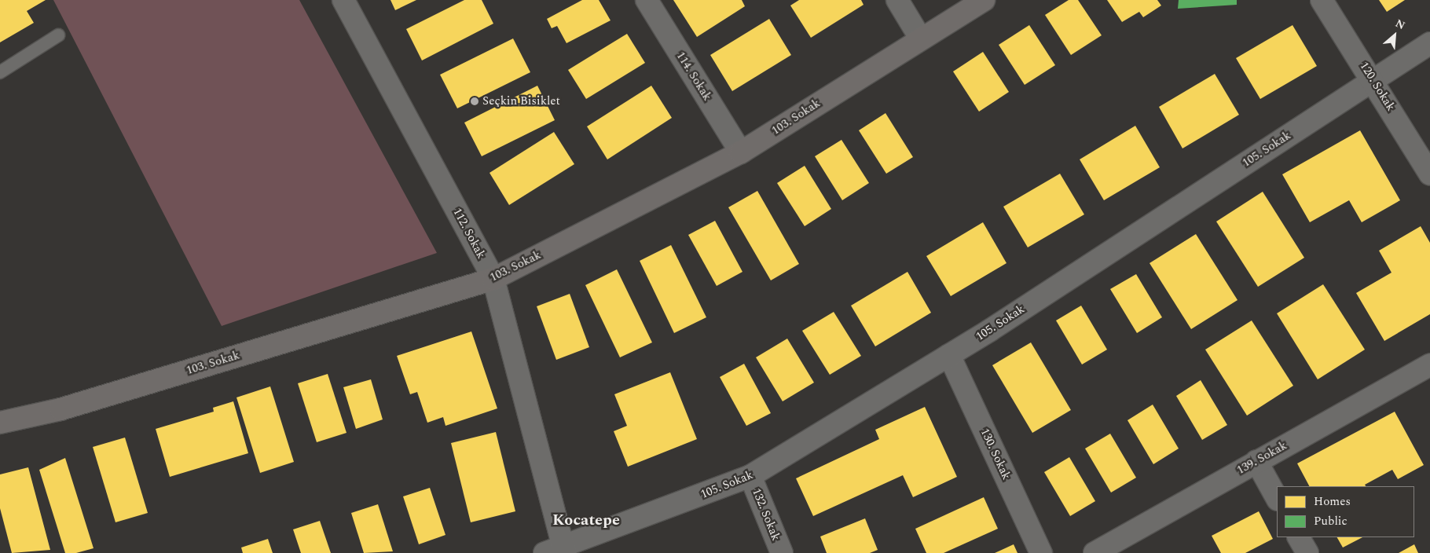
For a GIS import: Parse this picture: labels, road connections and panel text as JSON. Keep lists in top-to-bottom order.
{
  "streets": {
    "main road": ["103. Sokak"],
    "street": [
      "114. Sokak",
      "120. Sokak",
      "105. Sokak",
      "112. Sokak",
      "130. Sokak",
      "139. Sokak",
      "132. Sokak"
    ]
  },
  "crossings": [
    ["114. Sokak", "103. Sokak"],
    ["120. Sokak", "105. Sokak"],
    ["103. Sokak", "112. Sokak"],
    ["105. Sokak", "112. Sokak"],
    ["105. Sokak", "130. Sokak"],
    ["105. Sokak", "132. Sokak"]
  ],
  "districts": ["Kocatepe"],
  "places": ["Seçkin Bisiklet"],
  "legend": ["Homes", "Public"],
  "north": "top right"
}
